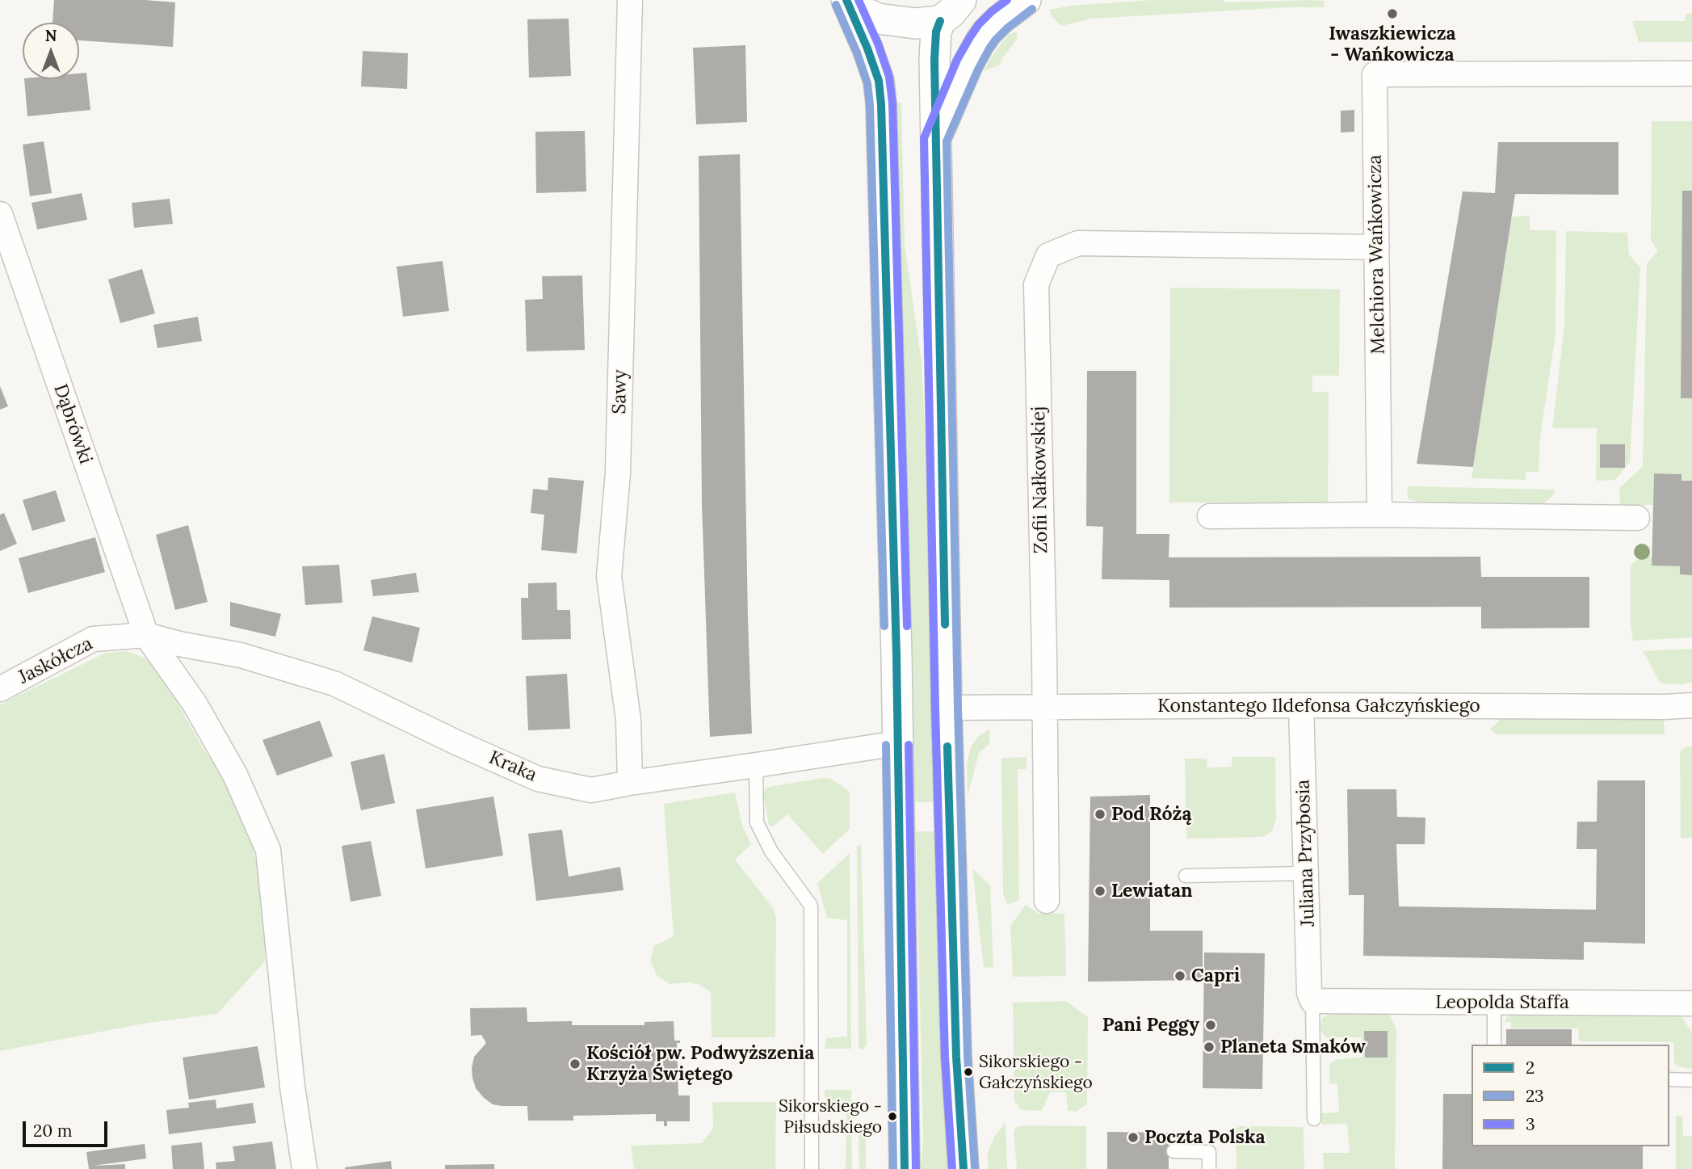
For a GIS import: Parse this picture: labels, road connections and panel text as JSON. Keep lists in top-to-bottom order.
{
  "streets": {
    "street": [
      "Melchiora Wańkowicza",
      "Sawy",
      "Dąbrówki",
      "Zofii Nałkowskiej",
      "Jaskółcza",
      "Konstantego Ildefonsa Gałczyńskiego",
      "Kraka",
      "Juliana Przybosia",
      "Leopolda Staffa"
    ]
  },
  "crossings": [
    ["Melchiora Wańkowicza", "Zofii Nałkowskiej"],
    ["Sawy", "Kraka"],
    ["Dąbrówki", "Jaskółcza"],
    ["Dąbrówki", "Kraka"],
    ["Zofii Nałkowskiej", "Konstantego Ildefonsa Gałczyńskiego"],
    ["Jaskółcza", "Kraka"],
    ["Konstantego Ildefonsa Gałczyńskiego", "Juliana Przybosia"],
    ["Juliana Przybosia", "Leopolda Staffa"]
  ],
  "places": [
    "Iwaszkiewicza - Wańkowicza",
    "Pod Różą",
    "Lewiatan",
    "Capri",
    "Pani Peggy",
    "Planeta Smaków",
    "Kościół pw. Podwyższenia Krzyża Świętego",
    "Sikorskiego - Gałczyńskiego",
    "Sikorskiego - Piłsudskiego",
    "Poczta Polska"
  ],
  "lines": ["transit line 2", "transit line 3", "transit line 23"],
  "legend": ["2", "23", "3"],
  "scale_bar": "20 m",
  "north": "top"
}
